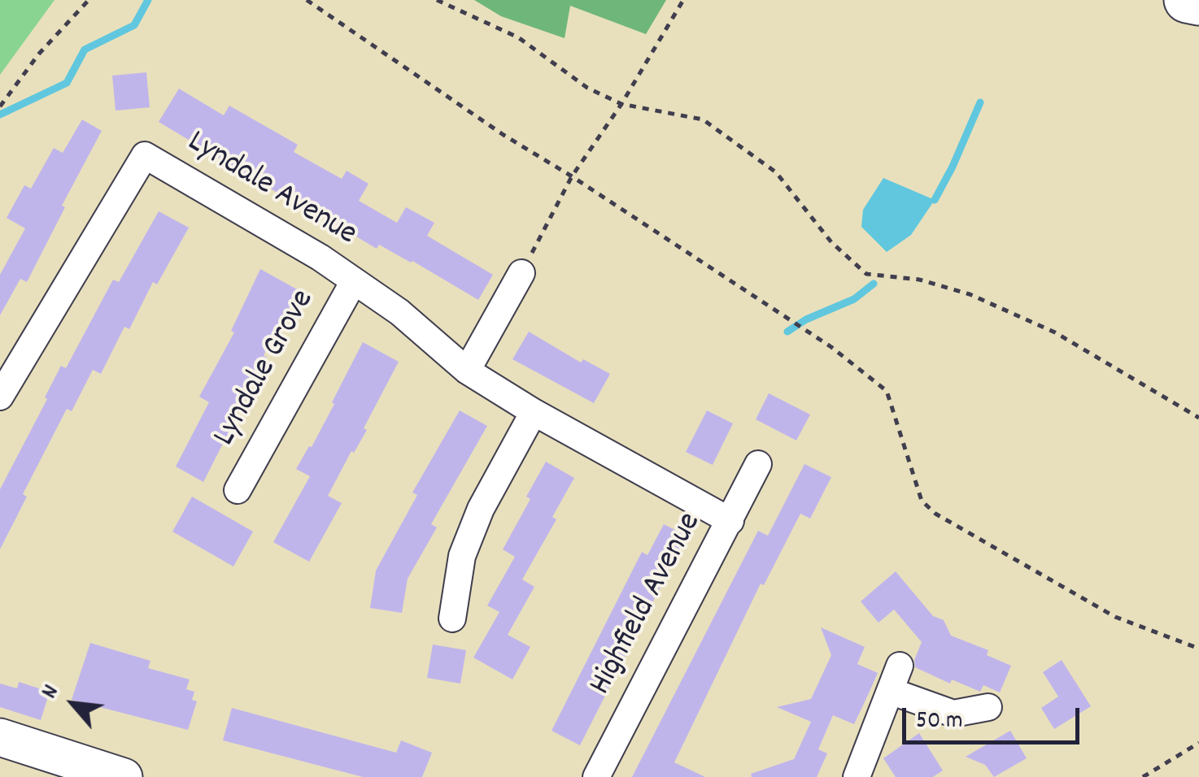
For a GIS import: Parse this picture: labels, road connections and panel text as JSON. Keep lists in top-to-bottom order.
{
  "streets": {
    "street": ["Lyndale Avenue", "Lyndale Grove", "Highfield Avenue"]
  },
  "crossings": [
    ["Lyndale Avenue", "Lyndale Grove"],
    ["Lyndale Avenue", "Highfield Avenue"]
  ],
  "scale_bar": "50 m",
  "north": "top left"
}
